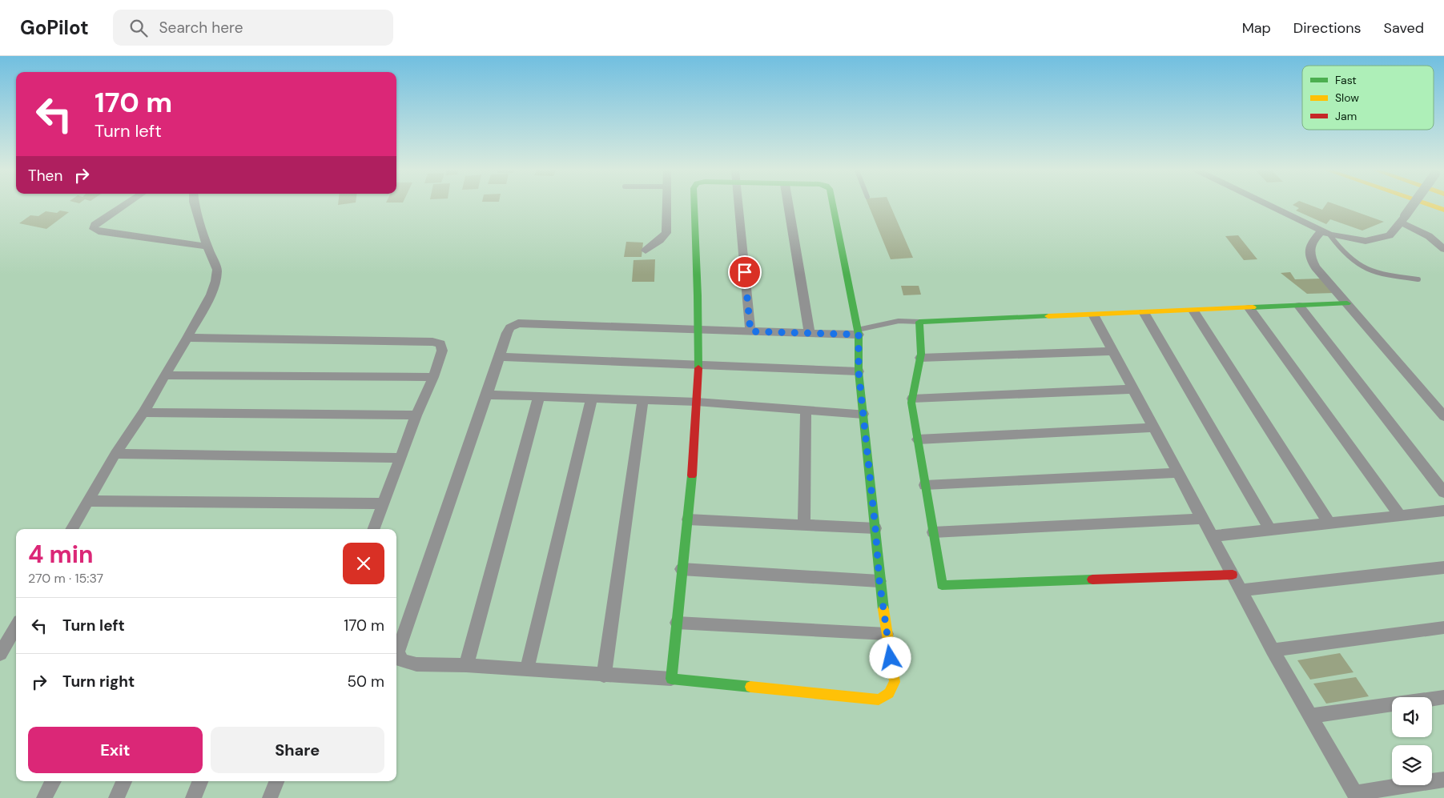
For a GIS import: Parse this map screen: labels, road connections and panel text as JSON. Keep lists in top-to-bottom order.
{
  "legend": ["Fast", "Slow", "Jam"],
  "page": {
    "header": "GoPilot",
    "search": "Search here",
    "nav": ["Map", "Directions", "Saved"],
    "turn": ["170 m", "Turn left"],
    "then": "Then",
    "heading": ["4 min", "270 m · 15:37"],
    "list": [
      {
        "name": "Turn left",
        "value": "170 m"
      },
      {
        "name": "Turn right",
        "value": "50 m"
      }
    ],
    "buttons": ["Exit", "Share"]
  }
}
